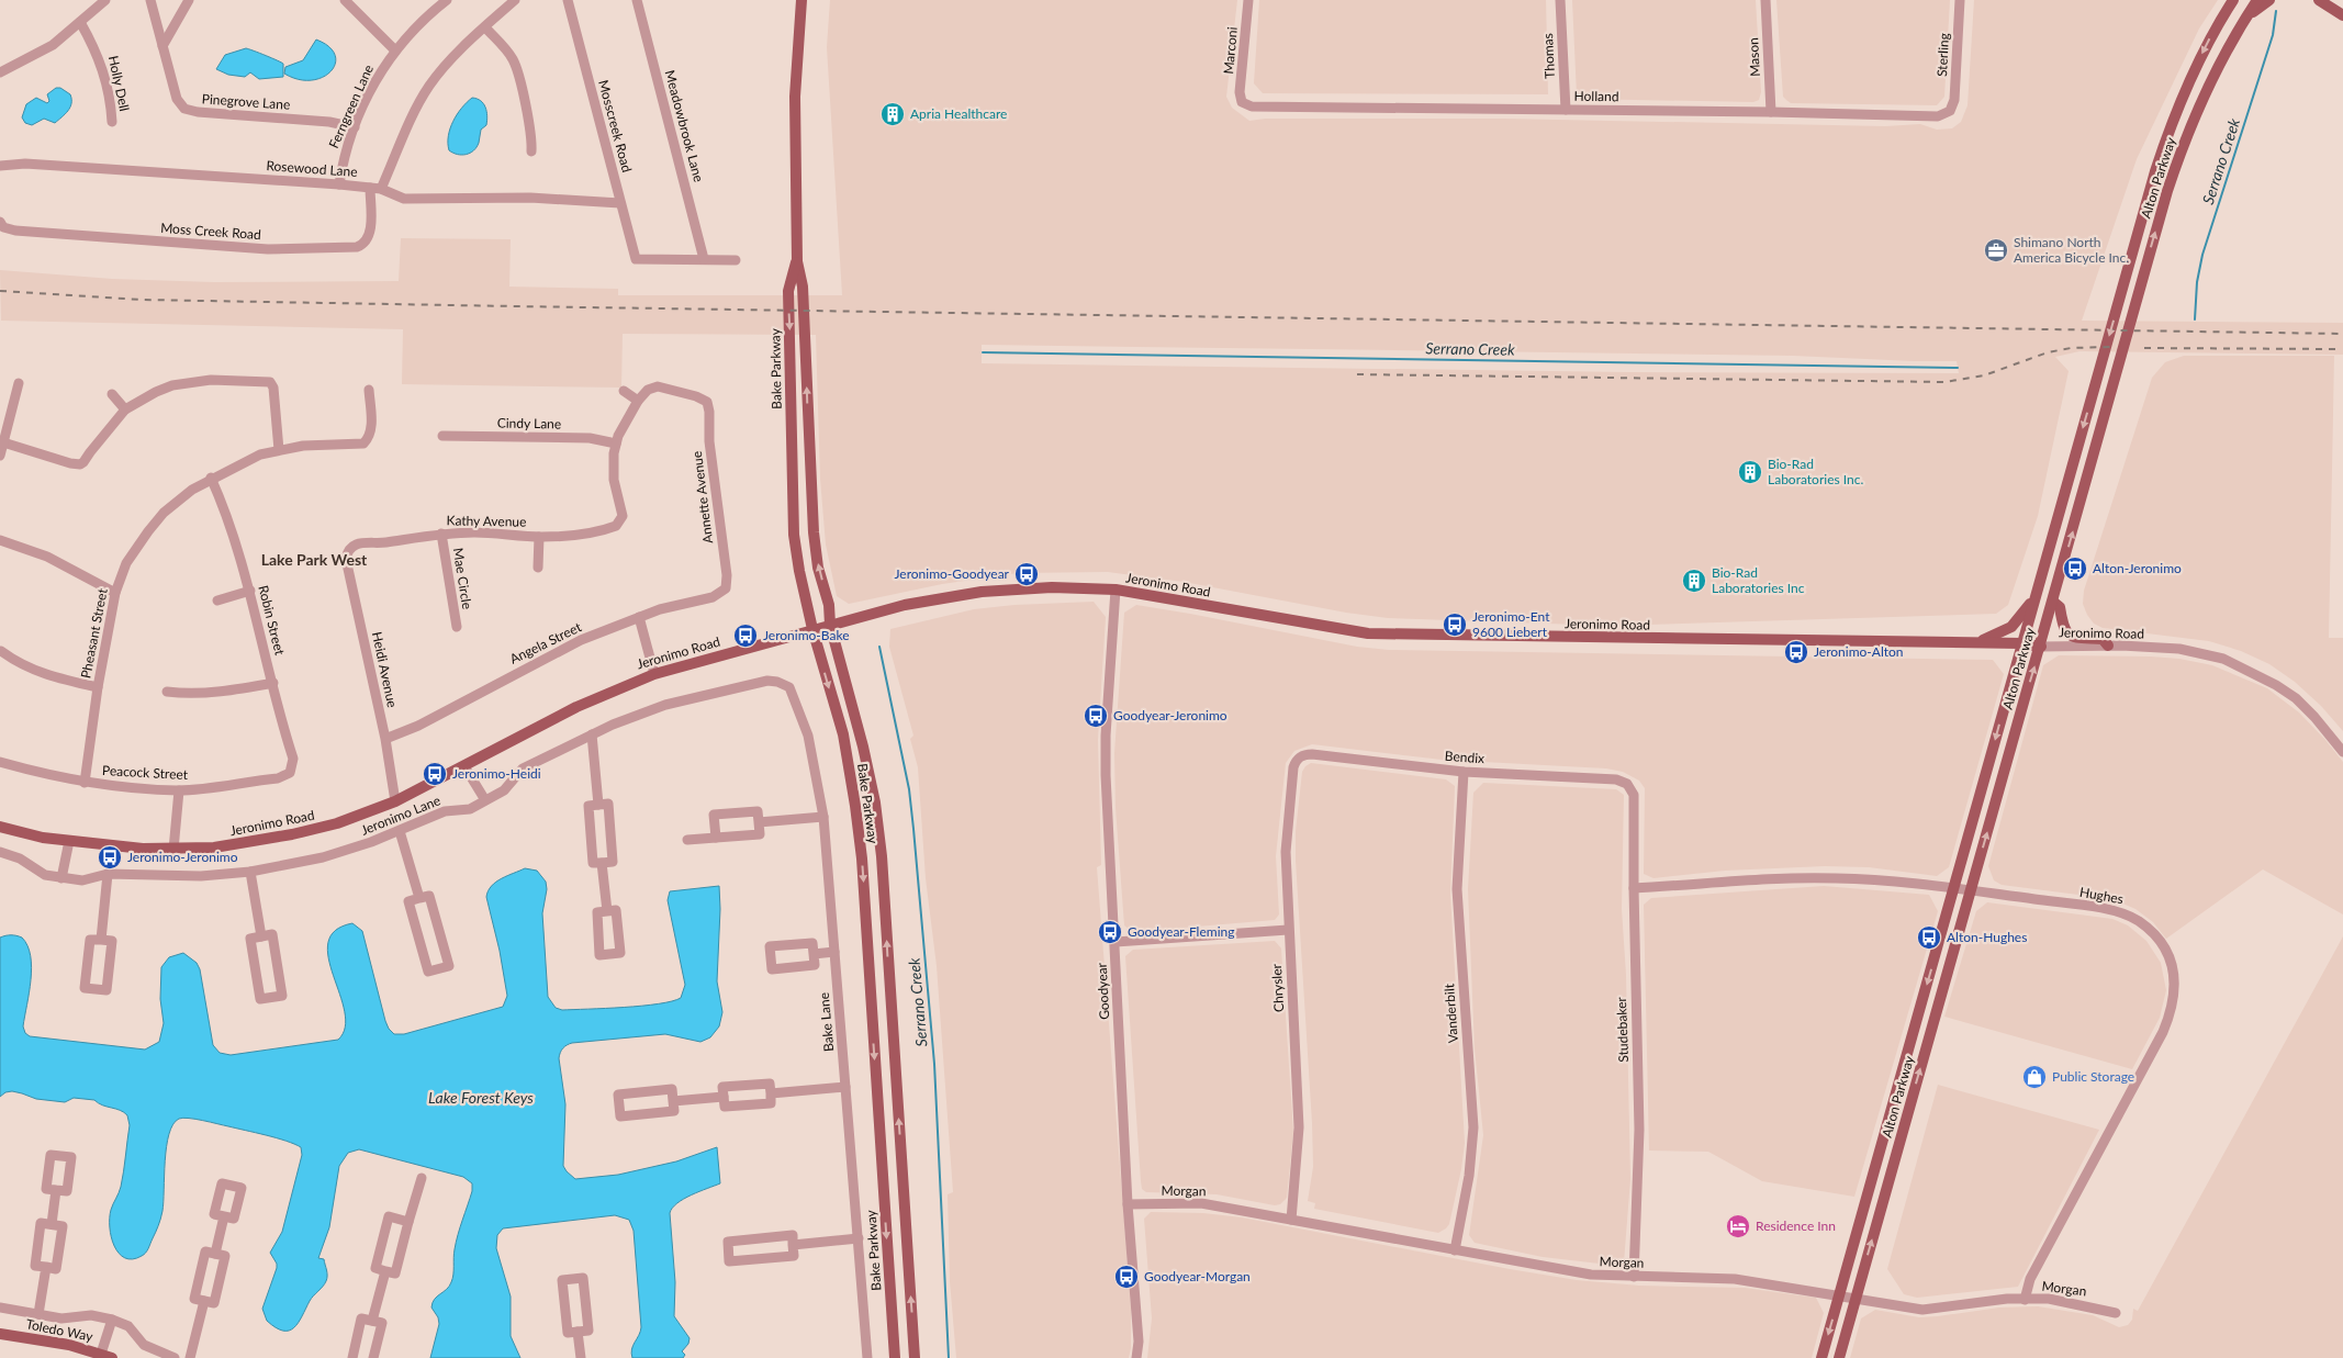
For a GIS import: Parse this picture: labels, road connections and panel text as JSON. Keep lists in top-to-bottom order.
{
  "streets": {
    "main road": [
      "Alton Parkway",
      "Bake Parkway",
      "Jeronimo Road",
      "Toledo Way"
    ],
    "street": [
      "Marconi",
      "Sterling",
      "Thomas",
      "Mason",
      "Holly Dell",
      "Holland",
      "Pinegrove Lane",
      "Ferngreen Lane",
      "Mosscreek Road",
      "Meadowbrook Lane",
      "Rosewood Lane",
      "Moss Creek Road",
      "Cindy Lane",
      "Annette Avenue",
      "Kathy Avenue",
      "Mae Circle",
      "Robin Street",
      "Pheasant Street",
      "Angela Street",
      "Heidi Avenue",
      "Bendix",
      "Peacock Street",
      "Jeronimo Lane",
      "Hughes",
      "Chrysler",
      "Goodyear",
      "Vanderbilt",
      "Bake Lane",
      "Studebaker",
      "Morgan"
    ]
  },
  "crossings": [
    ["Marconi", "Holland"],
    ["Sterling", "Holland"],
    ["Thomas", "Holland"],
    ["Mason", "Holland"],
    ["Pinegrove Lane", "Ferngreen Lane"],
    ["Ferngreen Lane", "Rosewood Lane"],
    ["Mosscreek Road", "Meadowbrook Lane"],
    ["Mosscreek Road", "Rosewood Lane"],
    ["Rosewood Lane", "Moss Creek Road"],
    ["Alton Parkway", "Jeronimo Road"],
    ["Alton Parkway", "Hughes"],
    ["Alton Parkway", "Morgan"],
    ["Bake Parkway", "Jeronimo Road"],
    ["Cindy Lane", "Kathy Avenue"],
    ["Annette Avenue", "Angela Street"],
    ["Kathy Avenue", "Mae Circle"],
    ["Kathy Avenue", "Heidi Avenue"],
    ["Jeronimo Road", "Heidi Avenue"],
    ["Jeronimo Road", "Goodyear"],
    ["Robin Street", "Pheasant Street"],
    ["Robin Street", "Peacock Street"],
    ["Pheasant Street", "Peacock Street"],
    ["Angela Street", "Heidi Avenue"],
    ["Bendix", "Chrysler"],
    ["Bendix", "Vanderbilt"],
    ["Bendix", "Studebaker"],
    ["Jeronimo Lane", "Bake Lane"],
    ["Hughes", "Studebaker"],
    ["Hughes", "Morgan"],
    ["Chrysler", "Morgan"],
    ["Goodyear", "Morgan"],
    ["Vanderbilt", "Morgan"],
    ["Studebaker", "Morgan"]
  ],
  "districts": ["Lake Park West"],
  "water": ["Serrano Creek", "Lake Forest Keys"],
  "places": {
    "building": ["Apria Healthcare", "Bio-Rad Laboratories Inc.", "Bio-Rad Laboratories Inc"],
    "office": ["Shimano North America Bicycle Inc."],
    "bus stop": [
      "Alton-Jeronimo",
      "Jeronimo-Goodyear",
      "Jeronimo-Ent 9600 Liebert",
      "Jeronimo-Bake",
      "Jeronimo-Alton",
      "Goodyear-Jeronimo",
      "Jeronimo-Heidi",
      "Jeronimo-Jeronimo",
      "Goodyear-Fleming",
      "Alton-Hughes",
      "Goodyear-Morgan"
    ],
    "shop": ["Public Storage"],
    "hotel": ["Residence Inn"]
  }
}
